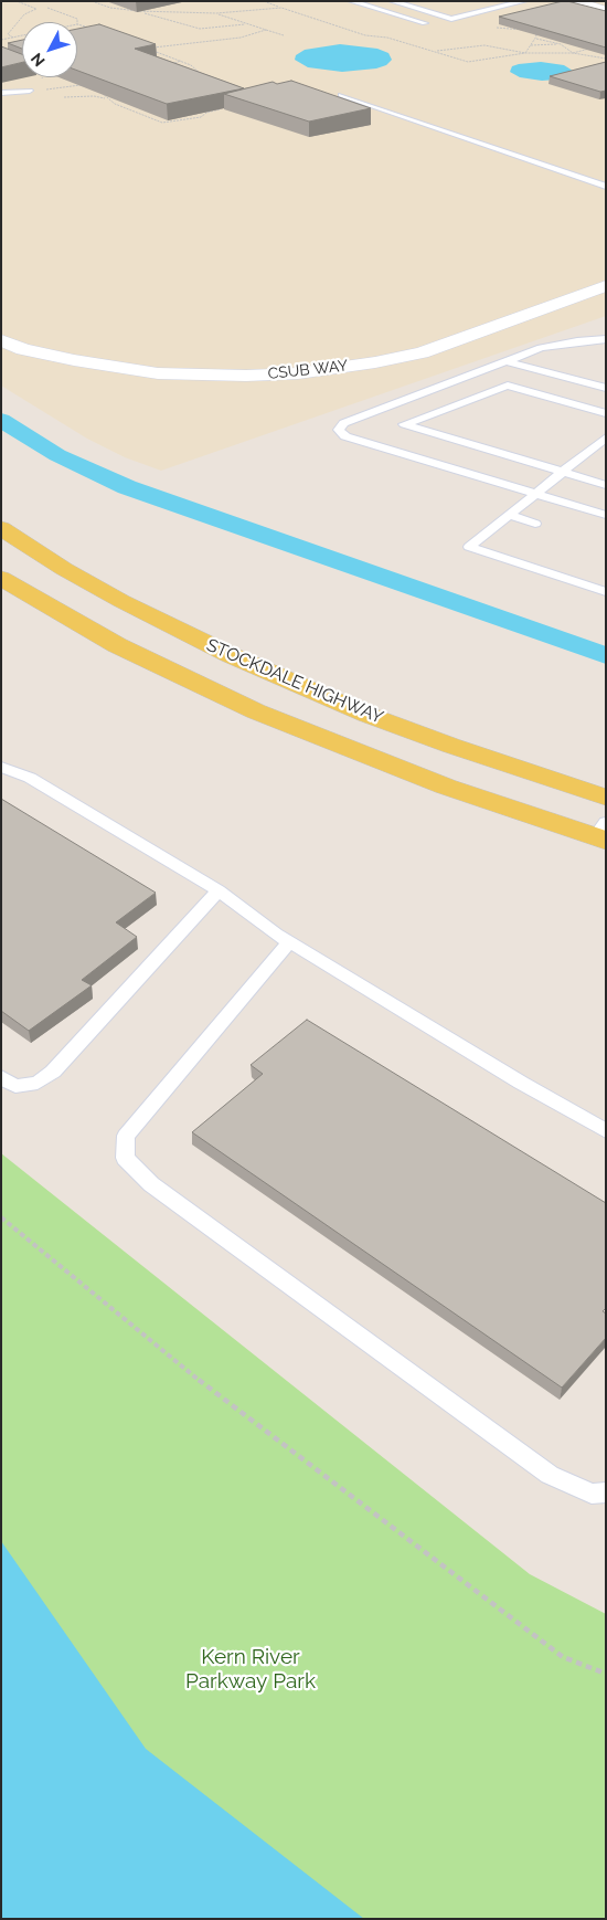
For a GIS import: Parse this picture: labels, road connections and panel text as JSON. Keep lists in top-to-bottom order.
{
  "streets": {
    "main road": ["STOCKDALE HIGHWAY"],
    "street": ["CSUB WAY"]
  },
  "parks": ["Kern River Parkway Park"],
  "north": "bottom left"
}
